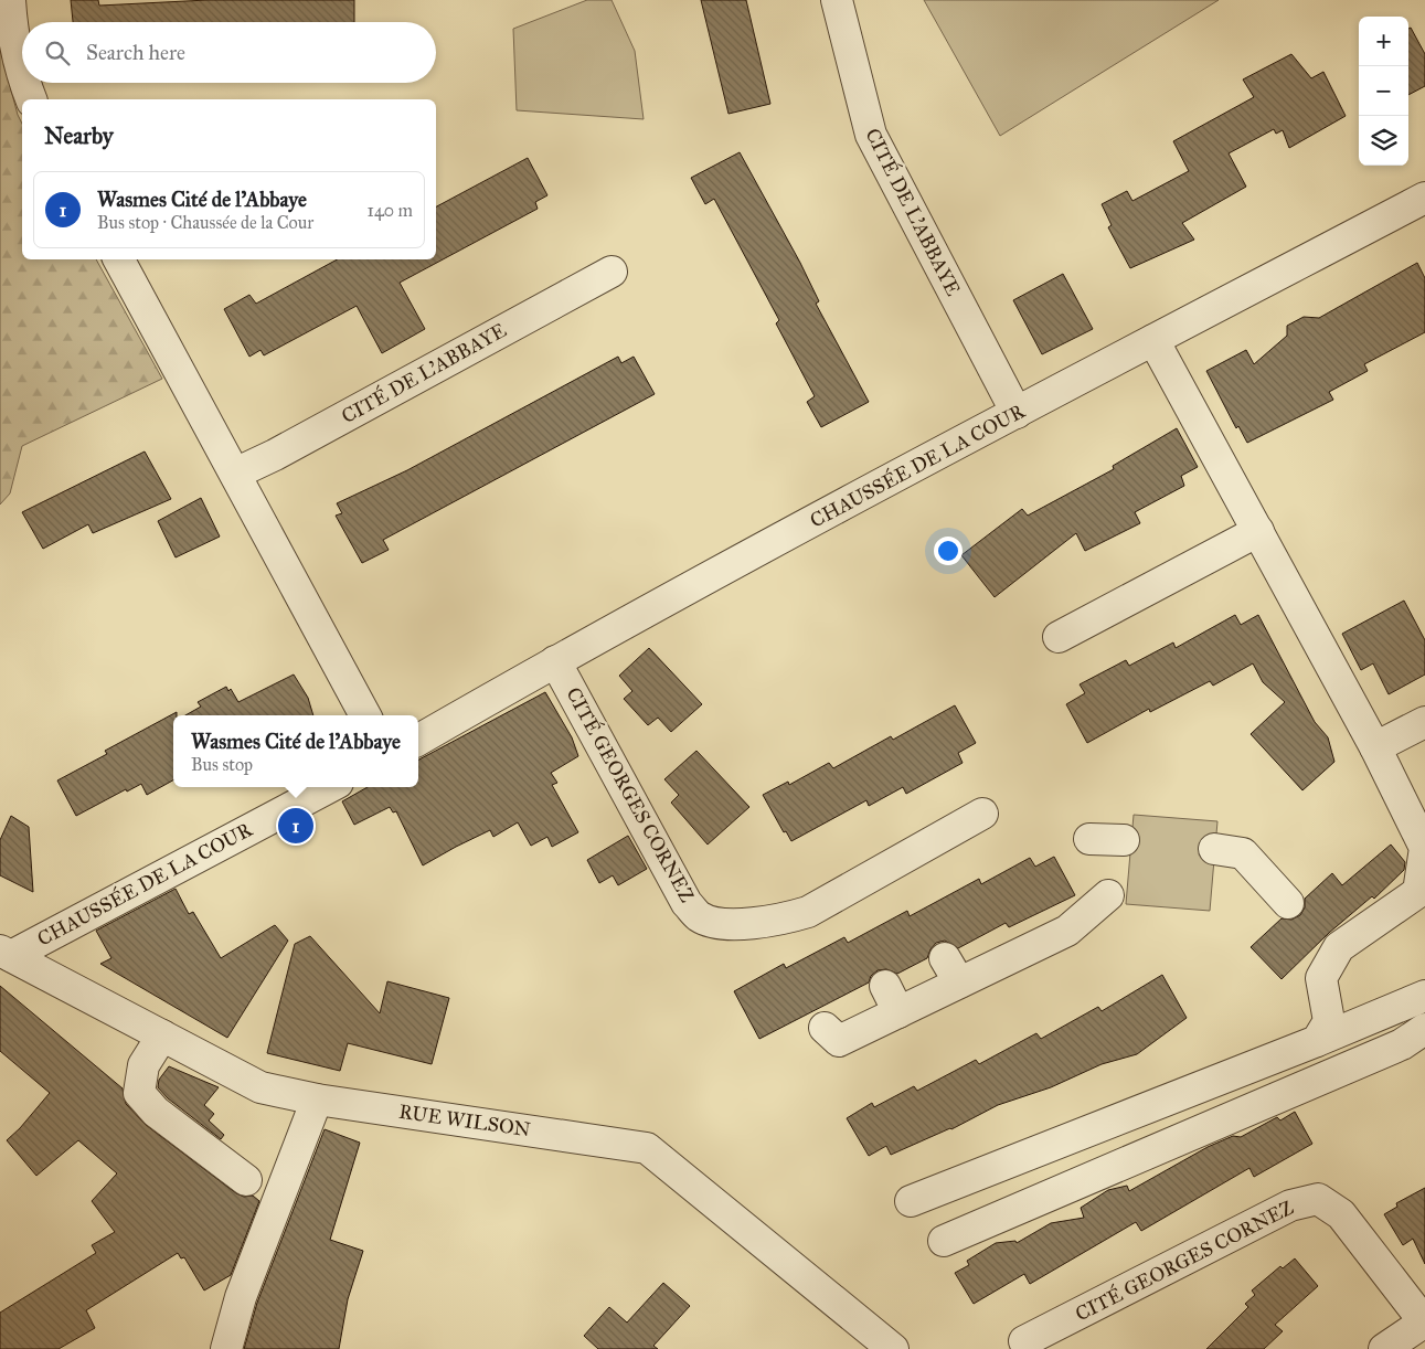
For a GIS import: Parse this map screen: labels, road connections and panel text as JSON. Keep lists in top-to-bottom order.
{
  "streets": {
    "street": [
      "CITÉ DE L'ABBAYE",
      "CHAUSSÉE DE LA COUR",
      "CITÉ GEORGES CORNEZ",
      "RUE WILSON"
    ]
  },
  "crossings": [
    ["CITÉ DE L'ABBAYE", "CHAUSSÉE DE LA COUR"],
    ["CHAUSSÉE DE LA COUR", "CITÉ GEORGES CORNEZ"],
    ["CHAUSSÉE DE LA COUR", "RUE WILSON"]
  ],
  "page": {
    "map_buttons": ["+", "−"],
    "search": "Search here",
    "heading": "Nearby",
    "list": [
      {
        "mark": "1",
        "name": "Wasmes Cité de l'Abbaye",
        "note": "Bus stop · Chaussée de la Cour",
        "value": "140 m"
      }
    ],
    "popup": ["Wasmes Cité de l'Abbaye", "Bus stop"],
    "pins": "1"
  }
}
